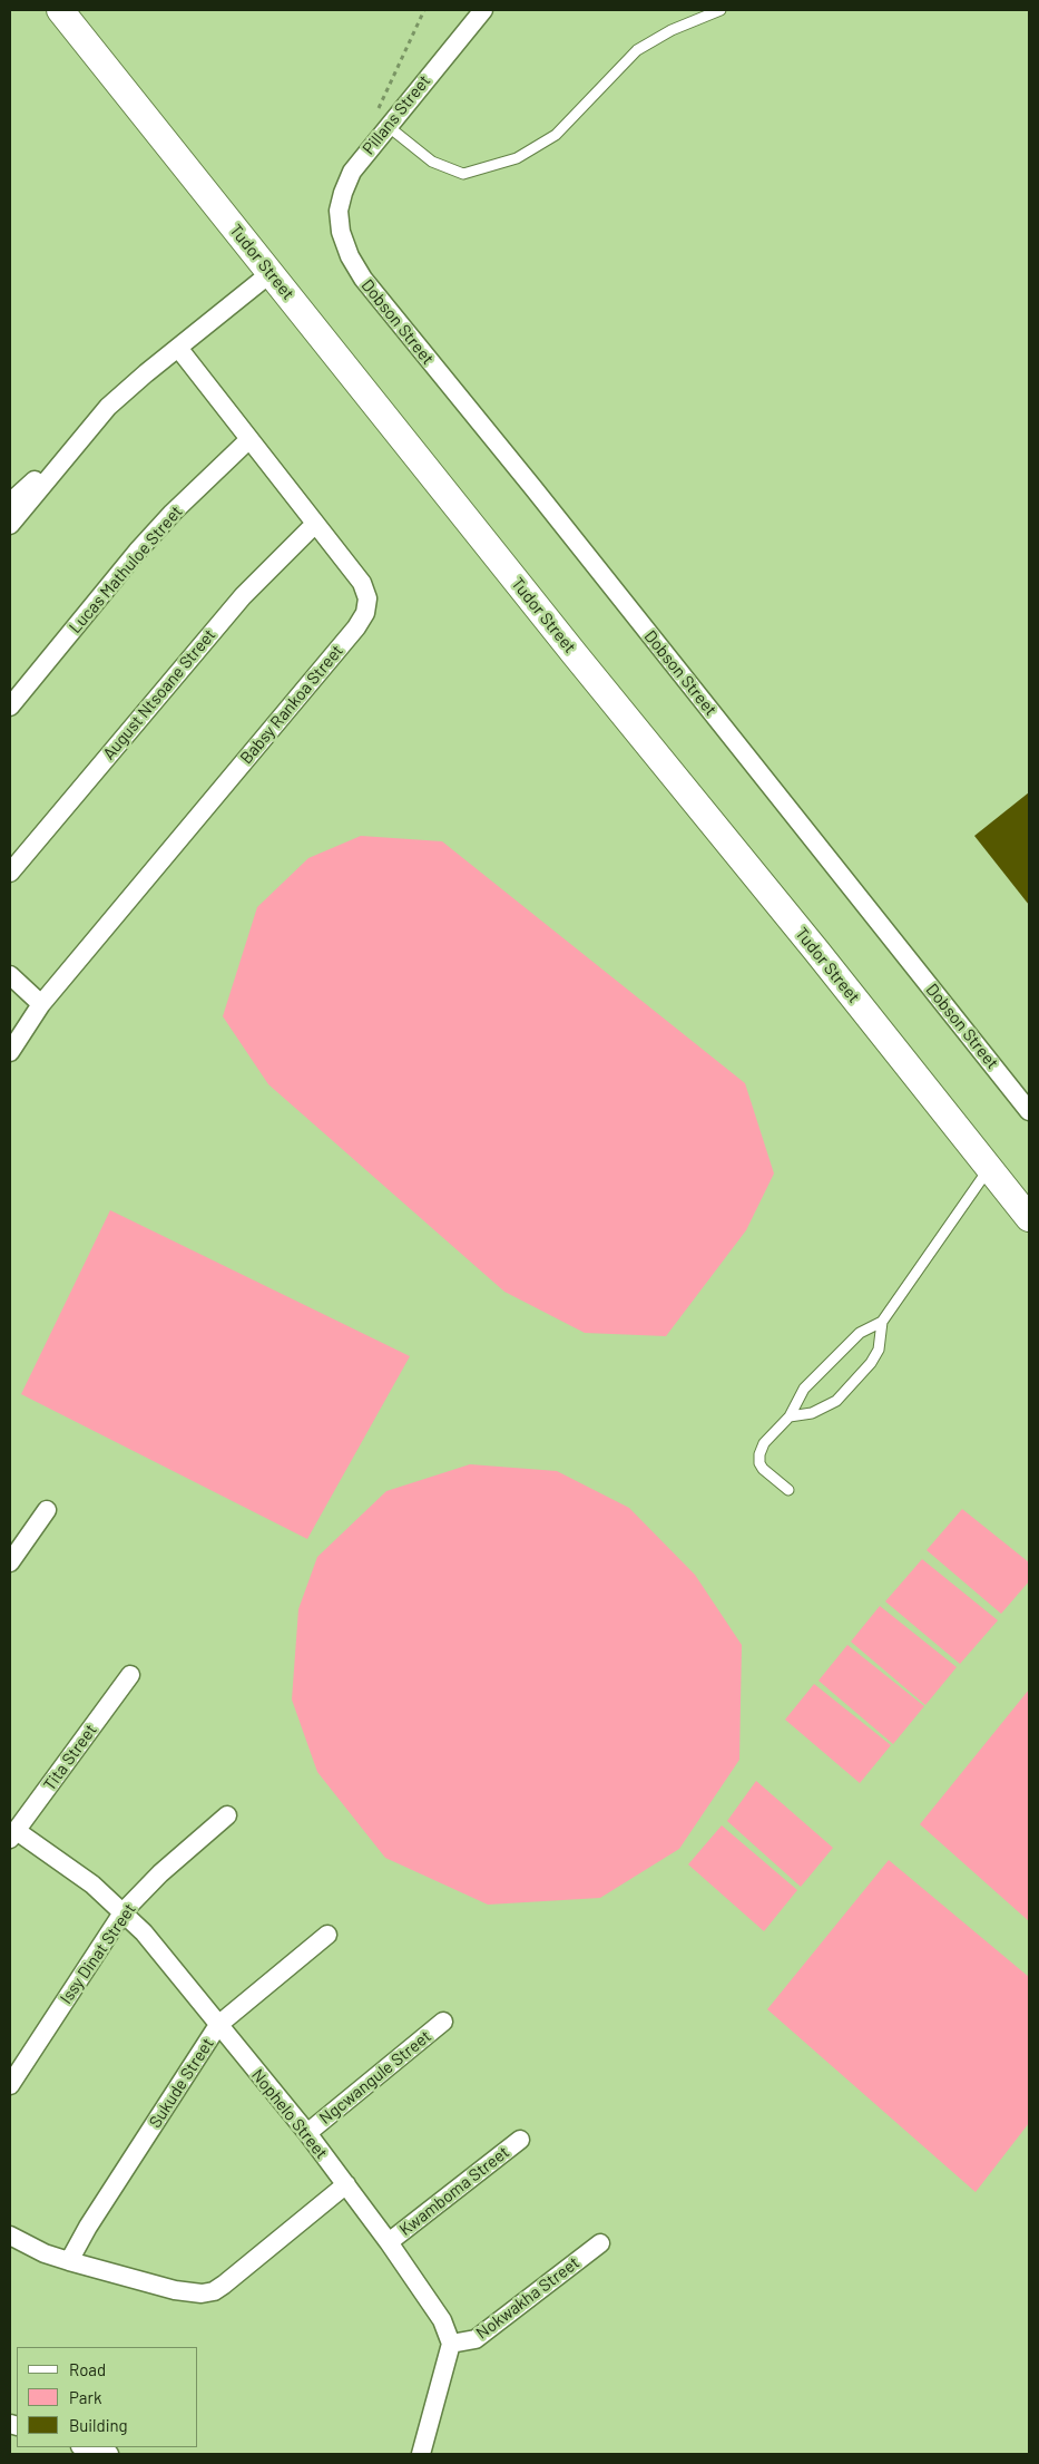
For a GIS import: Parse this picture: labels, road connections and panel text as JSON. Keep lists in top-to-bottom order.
{
  "streets": {
    "street": [
      "Pillans Street",
      "Tudor Street",
      "Dobson Street",
      "Lucas Mathuloe Street",
      "August Ntsoane Street",
      "Babsy Rankoa Street",
      "Tita Street",
      "Issy Dinat Street",
      "Ngcwangule Street",
      "Sukude Street",
      "Nophelo Street",
      "Kwamboma Street",
      "Nokwakha Street"
    ]
  },
  "crossings": [
    ["Pillans Street", "Dobson Street"],
    ["Lucas Mathuloe Street", "Babsy Rankoa Street"],
    ["August Ntsoane Street", "Babsy Rankoa Street"],
    ["Tita Street", "Nophelo Street"],
    ["Issy Dinat Street", "Nophelo Street"],
    ["Ngcwangule Street", "Nophelo Street"],
    ["Sukude Street", "Nophelo Street"],
    ["Nophelo Street", "Kwamboma Street"],
    ["Nophelo Street", "Nokwakha Street"]
  ],
  "legend": ["Road", "Park", "Building"]
}
